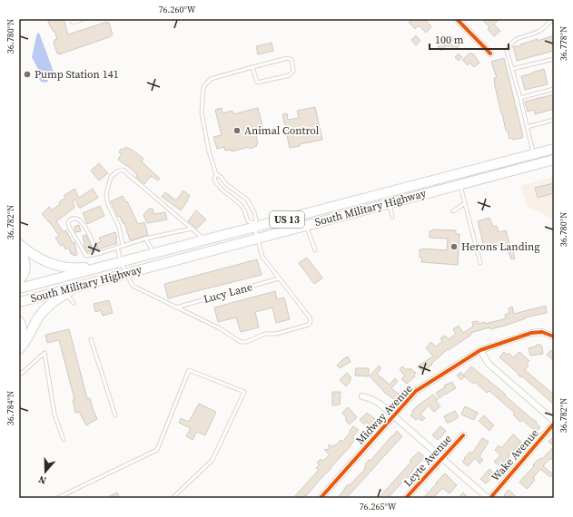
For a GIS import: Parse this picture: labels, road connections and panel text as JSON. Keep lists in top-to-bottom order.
{
  "streets": {
    "main road": ["South Military Highway", "US 13"],
    "street": ["Midway Avenue", "Wake Avenue", "Leyte Avenue"],
    "lane": ["Lucy Lane"]
  },
  "places": ["Pump Station 141", "Animal Control", "Herons Landing"],
  "scale_bar": "100 m",
  "north": "bottom",
  "coordinates": [
    "76.260°W",
    "36.780°N",
    "36.778°N",
    "36.782°N",
    "36.784°N",
    "76.265°W"
  ]
}
